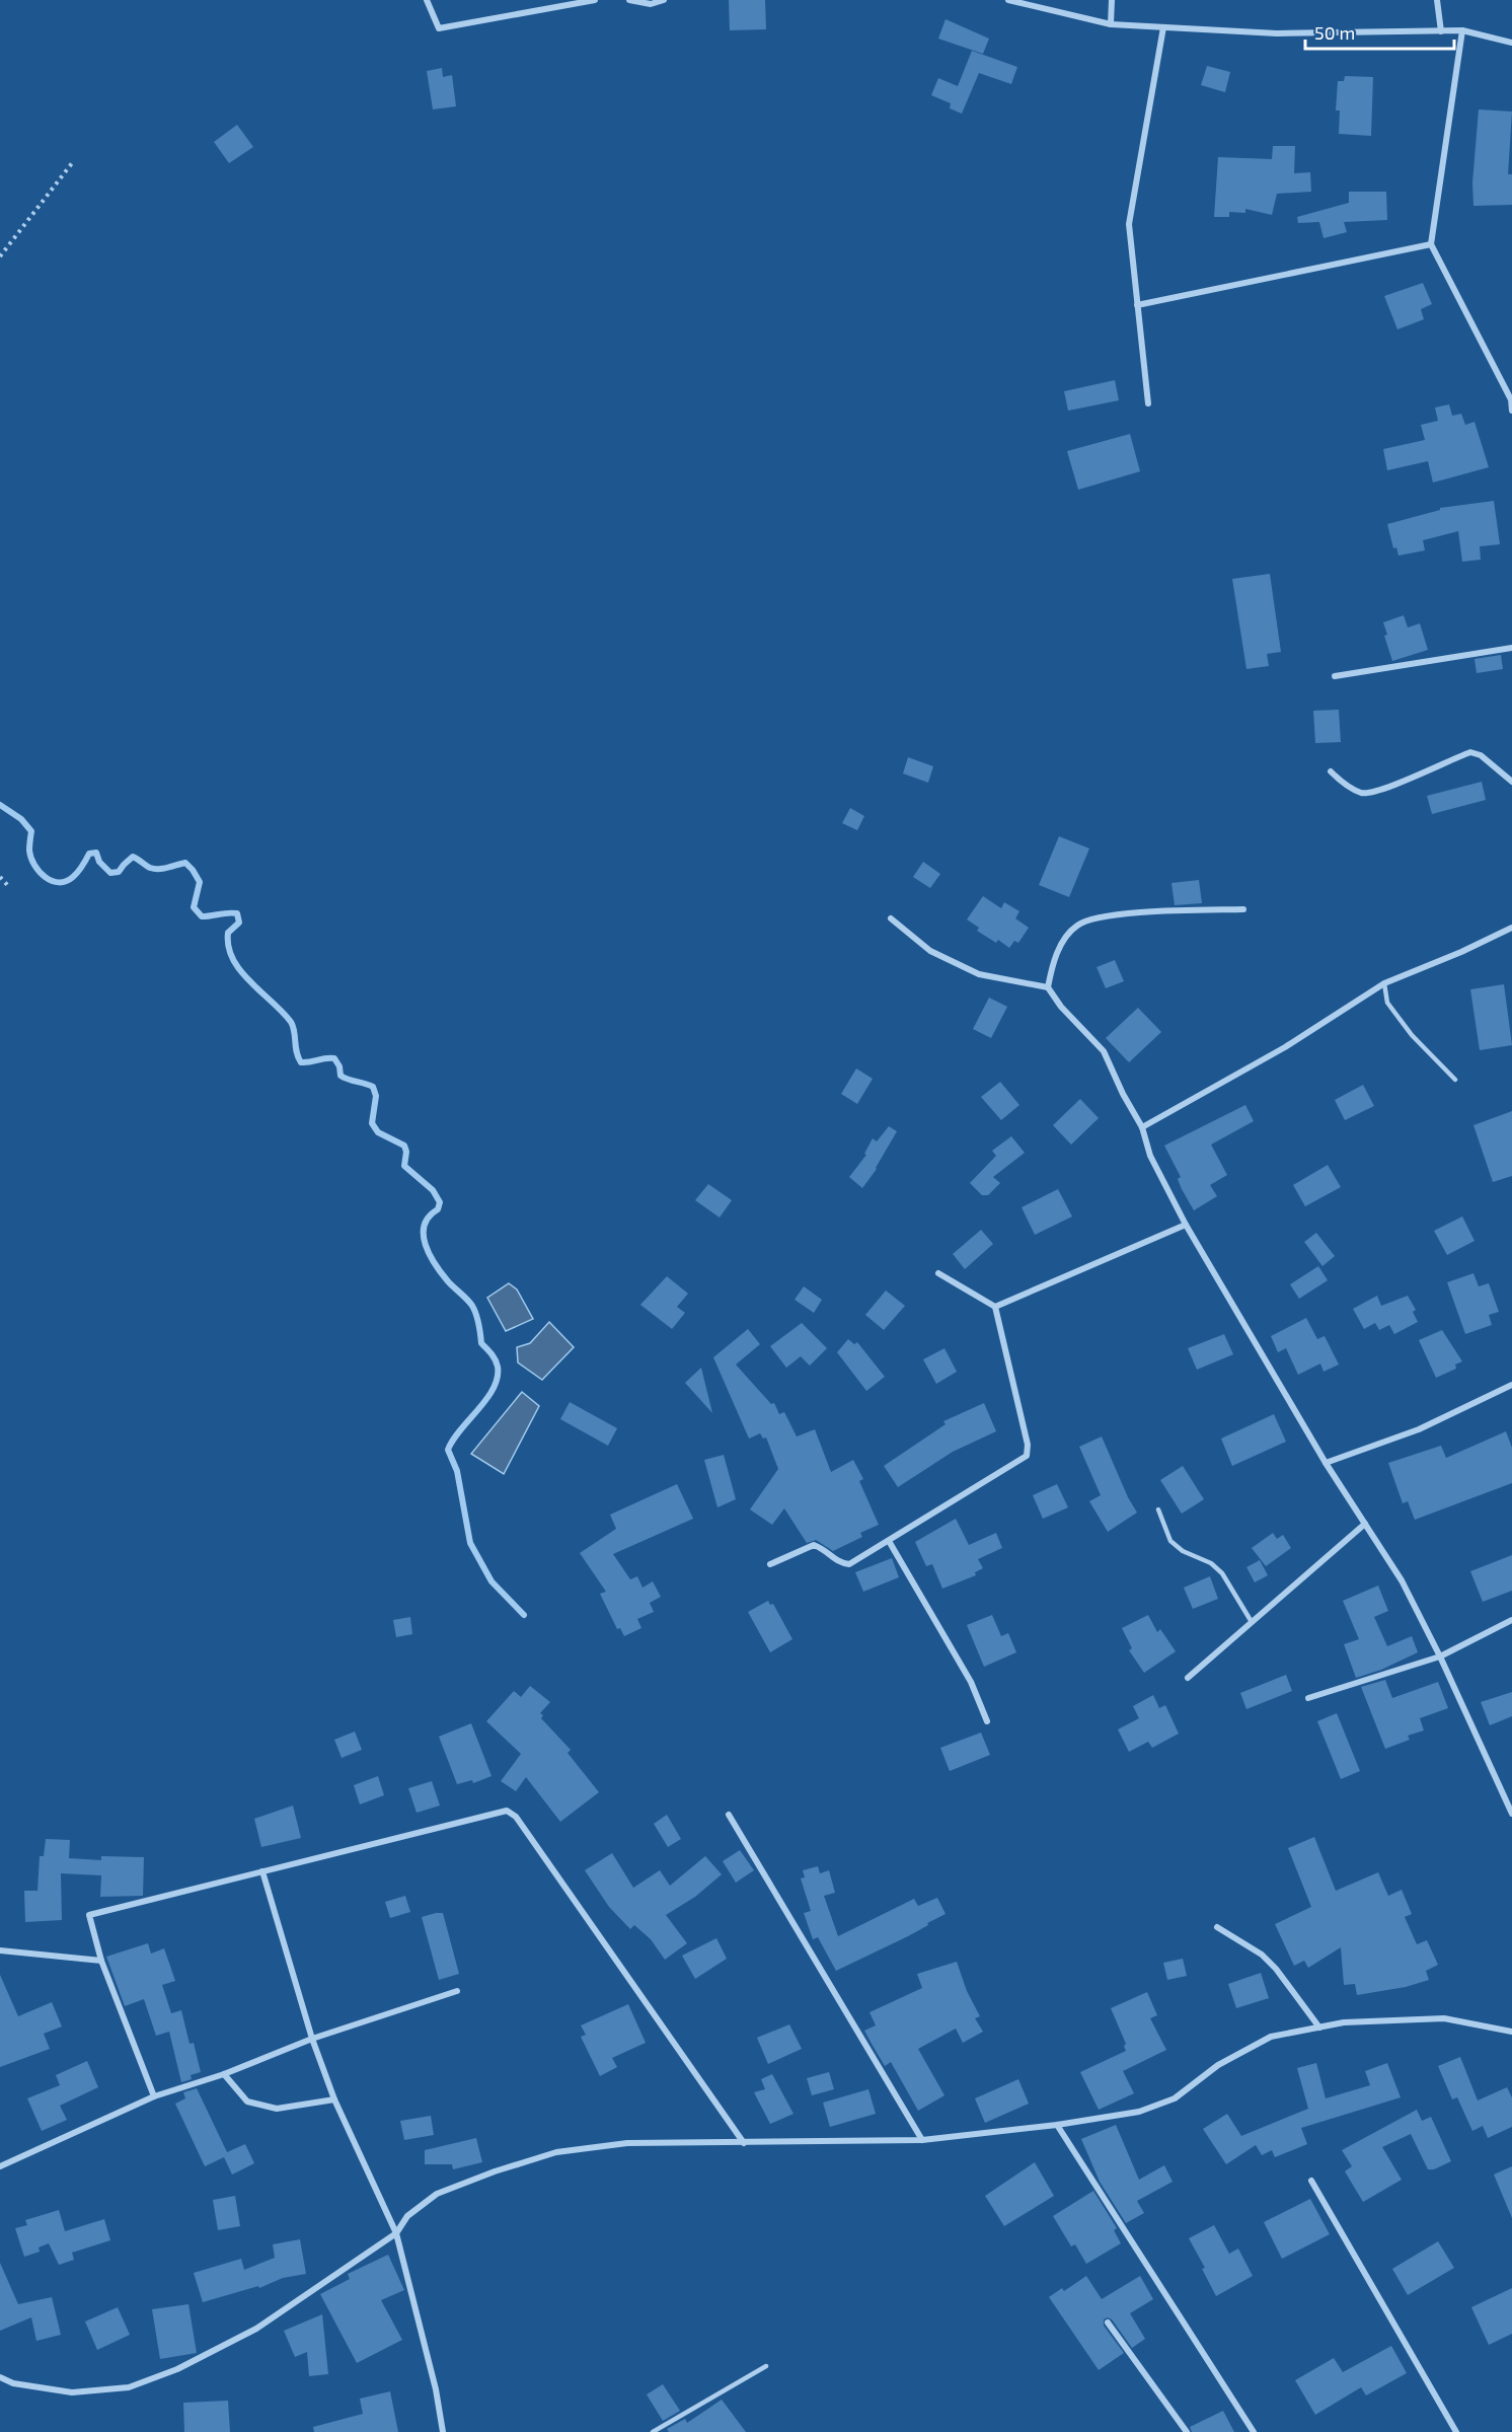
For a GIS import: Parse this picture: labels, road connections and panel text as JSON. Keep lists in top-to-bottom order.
{
  "scale_bar": "50 m"
}
